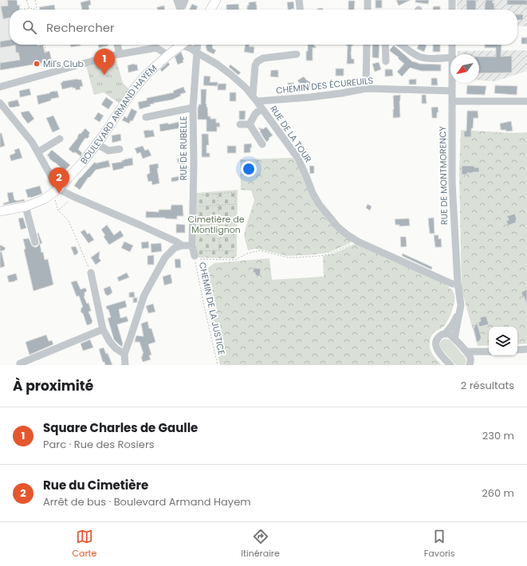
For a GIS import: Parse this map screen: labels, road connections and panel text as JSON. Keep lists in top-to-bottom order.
{
  "streets": {
    "main road": ["BOULEVARD ARMAND HAYEM"],
    "street": [
      "CHEMIN DES ÉCUREUILS",
      "RUE DE LA TOUR",
      "RUE DE RUBELLE",
      "RUE DE MONTMORENCY"
    ],
    "path": ["CHEMIN DE LA JUSTICE"]
  },
  "crossings": [
    ["CHEMIN DES ÉCUREUILS", "RUE DE LA TOUR"],
    ["CHEMIN DES ÉCUREUILS", "RUE DE MONTMORENCY"],
    ["RUE DE LA TOUR", "RUE DE RUBELLE"],
    ["RUE DE LA TOUR", "RUE DE MONTMORENCY"],
    ["RUE DE LA TOUR", "CHEMIN DE LA JUSTICE"],
    ["RUE DE RUBELLE", "CHEMIN DE LA JUSTICE"]
  ],
  "parks": ["Cimetière de Montlignon"],
  "places": ["Mil's Club"],
  "north": "bottom left",
  "page": {
    "search": "Rechercher",
    "pins": ["1", "2"],
    "heading": ["À proximité", "2 résultats"],
    "list": [
      {
        "mark": "1",
        "name": "Square Charles de Gaulle",
        "note": "Parc · Rue des Rosiers",
        "value": "230 m"
      },
      {
        "mark": "2",
        "name": "Rue du Cimetière",
        "note": "Arrêt de bus · Boulevard Armand Hayem",
        "value": "260 m"
      }
    ],
    "nav": ["Carte", "Itinéraire", "Favoris"]
  }
}
